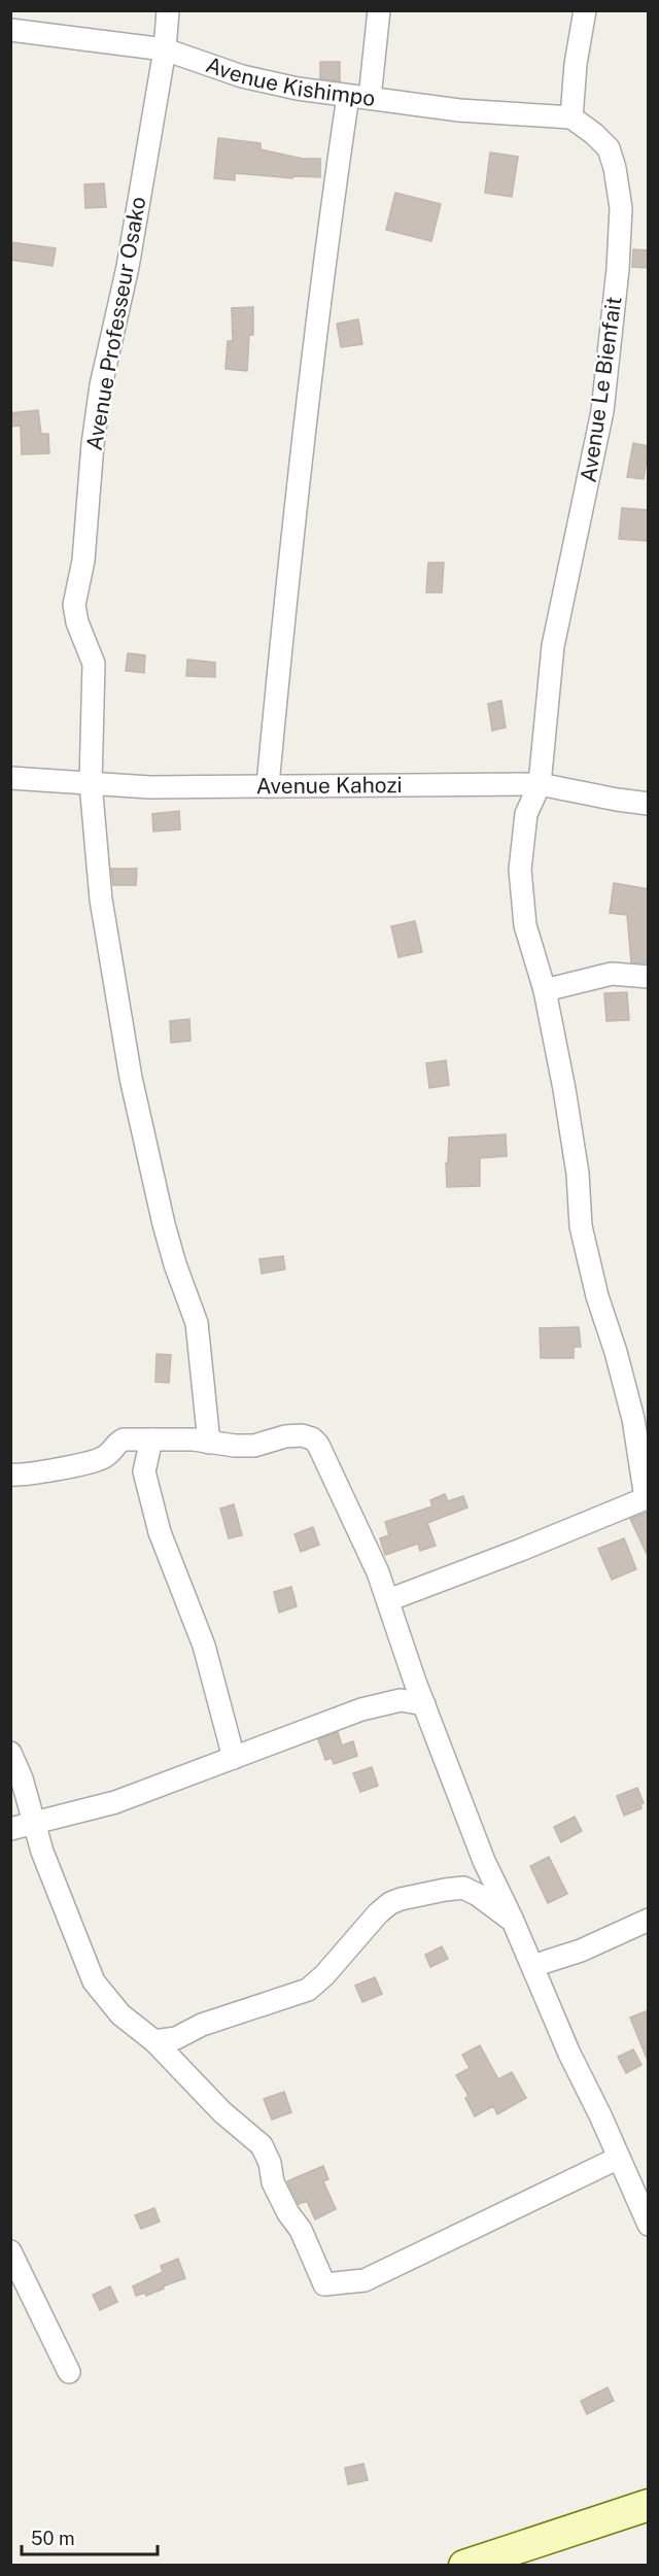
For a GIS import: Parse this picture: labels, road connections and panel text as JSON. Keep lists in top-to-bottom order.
{
  "streets": {
    "street": [
      "Avenue Kishimpo",
      "Avenue Professeur Osako",
      "Avenue Le Bienfait",
      "Avenue Kahozi"
    ]
  },
  "crossings": [
    ["Avenue Kishimpo", "Avenue Professeur Osako"],
    ["Avenue Kishimpo", "Avenue Le Bienfait"],
    ["Avenue Professeur Osako", "Avenue Kahozi"],
    ["Avenue Le Bienfait", "Avenue Kahozi"]
  ],
  "scale_bar": "50 m"
}
